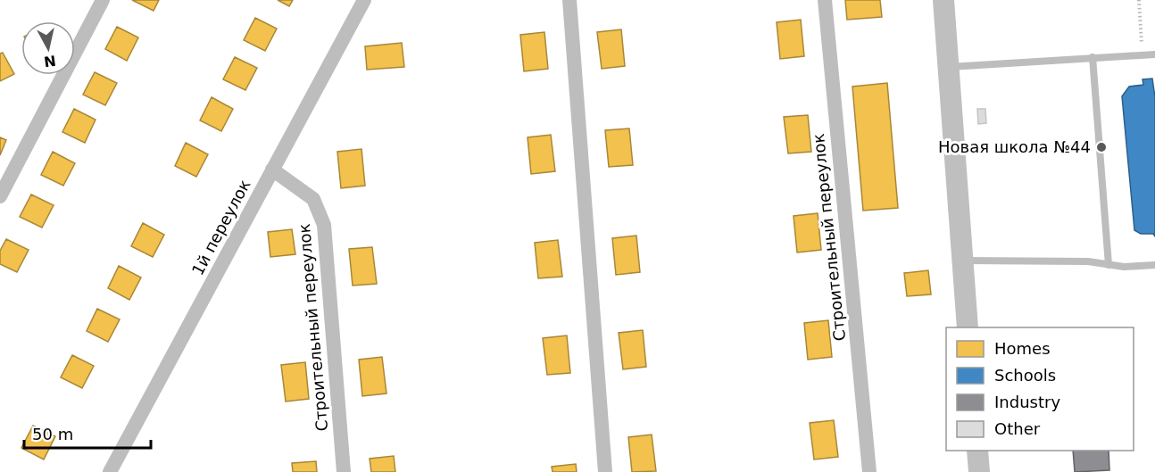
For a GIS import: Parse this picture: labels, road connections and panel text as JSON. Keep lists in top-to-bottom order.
{
  "streets": {
    "street": ["1й переулок", "Строительный переулок"]
  },
  "crossings": [
    ["1й переулок", "Строительный переулок"]
  ],
  "places": ["Новая школа №44"],
  "legend": [
    "Homes",
    "Schools",
    "Industry",
    "Other"
  ],
  "scale_bar": "50 m",
  "north": "bottom"
}
